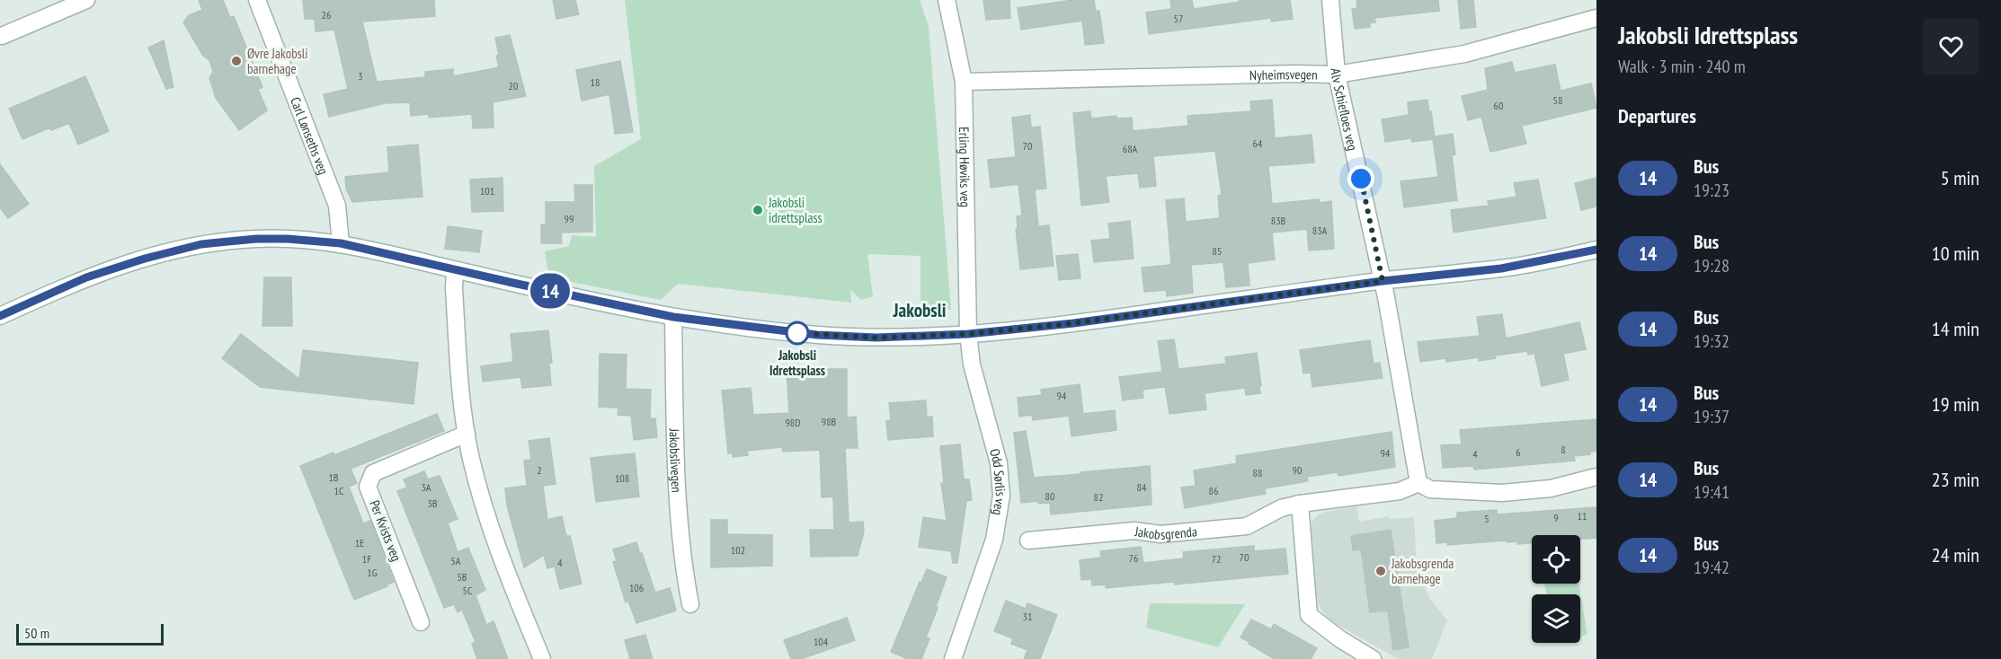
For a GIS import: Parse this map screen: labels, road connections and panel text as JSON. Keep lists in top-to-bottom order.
{
  "streets": {
    "street": [
      "Nyheimsvegen",
      "Alv Schiefloes veg",
      "Carl Lønseths veg",
      "Erling Høviks veg",
      "Jakobslivegen",
      "Odd Sørlis veg",
      "Per Kvists veg",
      "Jakobsgrenda"
    ]
  },
  "crossings": [
    ["Nyheimsvegen", "Alv Schiefloes veg"],
    ["Nyheimsvegen", "Erling Høviks veg"],
    ["Erling Høviks veg", "Odd Sørlis veg"]
  ],
  "districts": ["Jakobsli"],
  "places": [
    "Øvre Jakobsli barnehage",
    "Jakobsli idrettsplass",
    "Jakobsli Idrettsplass",
    "Jakobsgrenda barnehage"
  ],
  "lines": ["bus line 14"],
  "house_numbers": [
    "26",
    "57",
    "3",
    "18",
    "20",
    "58",
    "60",
    "64",
    "70",
    "68A",
    "101",
    "99",
    "83B",
    "83A",
    "85",
    "94",
    "98B",
    "98D",
    "8",
    "6",
    "94",
    "4",
    "2",
    "90",
    "88",
    "1B",
    "108",
    "3A",
    "84",
    "1C",
    "86",
    "80",
    "82",
    "3B",
    "11",
    "9",
    "5",
    "1E",
    "102",
    "70",
    "76",
    "1F",
    "72",
    "5A",
    "4",
    "1G",
    "5B",
    "106",
    "5C",
    "31",
    "104"
  ],
  "scale_bar": "50 m",
  "page": {
    "on_map": "14",
    "heading": [
      ["Jakobsli Idrettsplass", "Walk · 3 min · 240 m"],
      "Departures"
    ],
    "list": [
      {
        "mark": "14",
        "name": "Bus",
        "note": "19:23",
        "value": "5 min"
      },
      {
        "mark": "14",
        "name": "Bus",
        "note": "19:28",
        "value": "10 min"
      },
      {
        "mark": "14",
        "name": "Bus",
        "note": "19:32",
        "value": "14 min"
      },
      {
        "mark": "14",
        "name": "Bus",
        "note": "19:37",
        "value": "19 min"
      },
      {
        "mark": "14",
        "name": "Bus",
        "note": "19:41",
        "value": "23 min"
      },
      {
        "mark": "14",
        "name": "Bus",
        "note": "19:42",
        "value": "24 min"
      }
    ],
    "scale": "50 m"
  }
}
